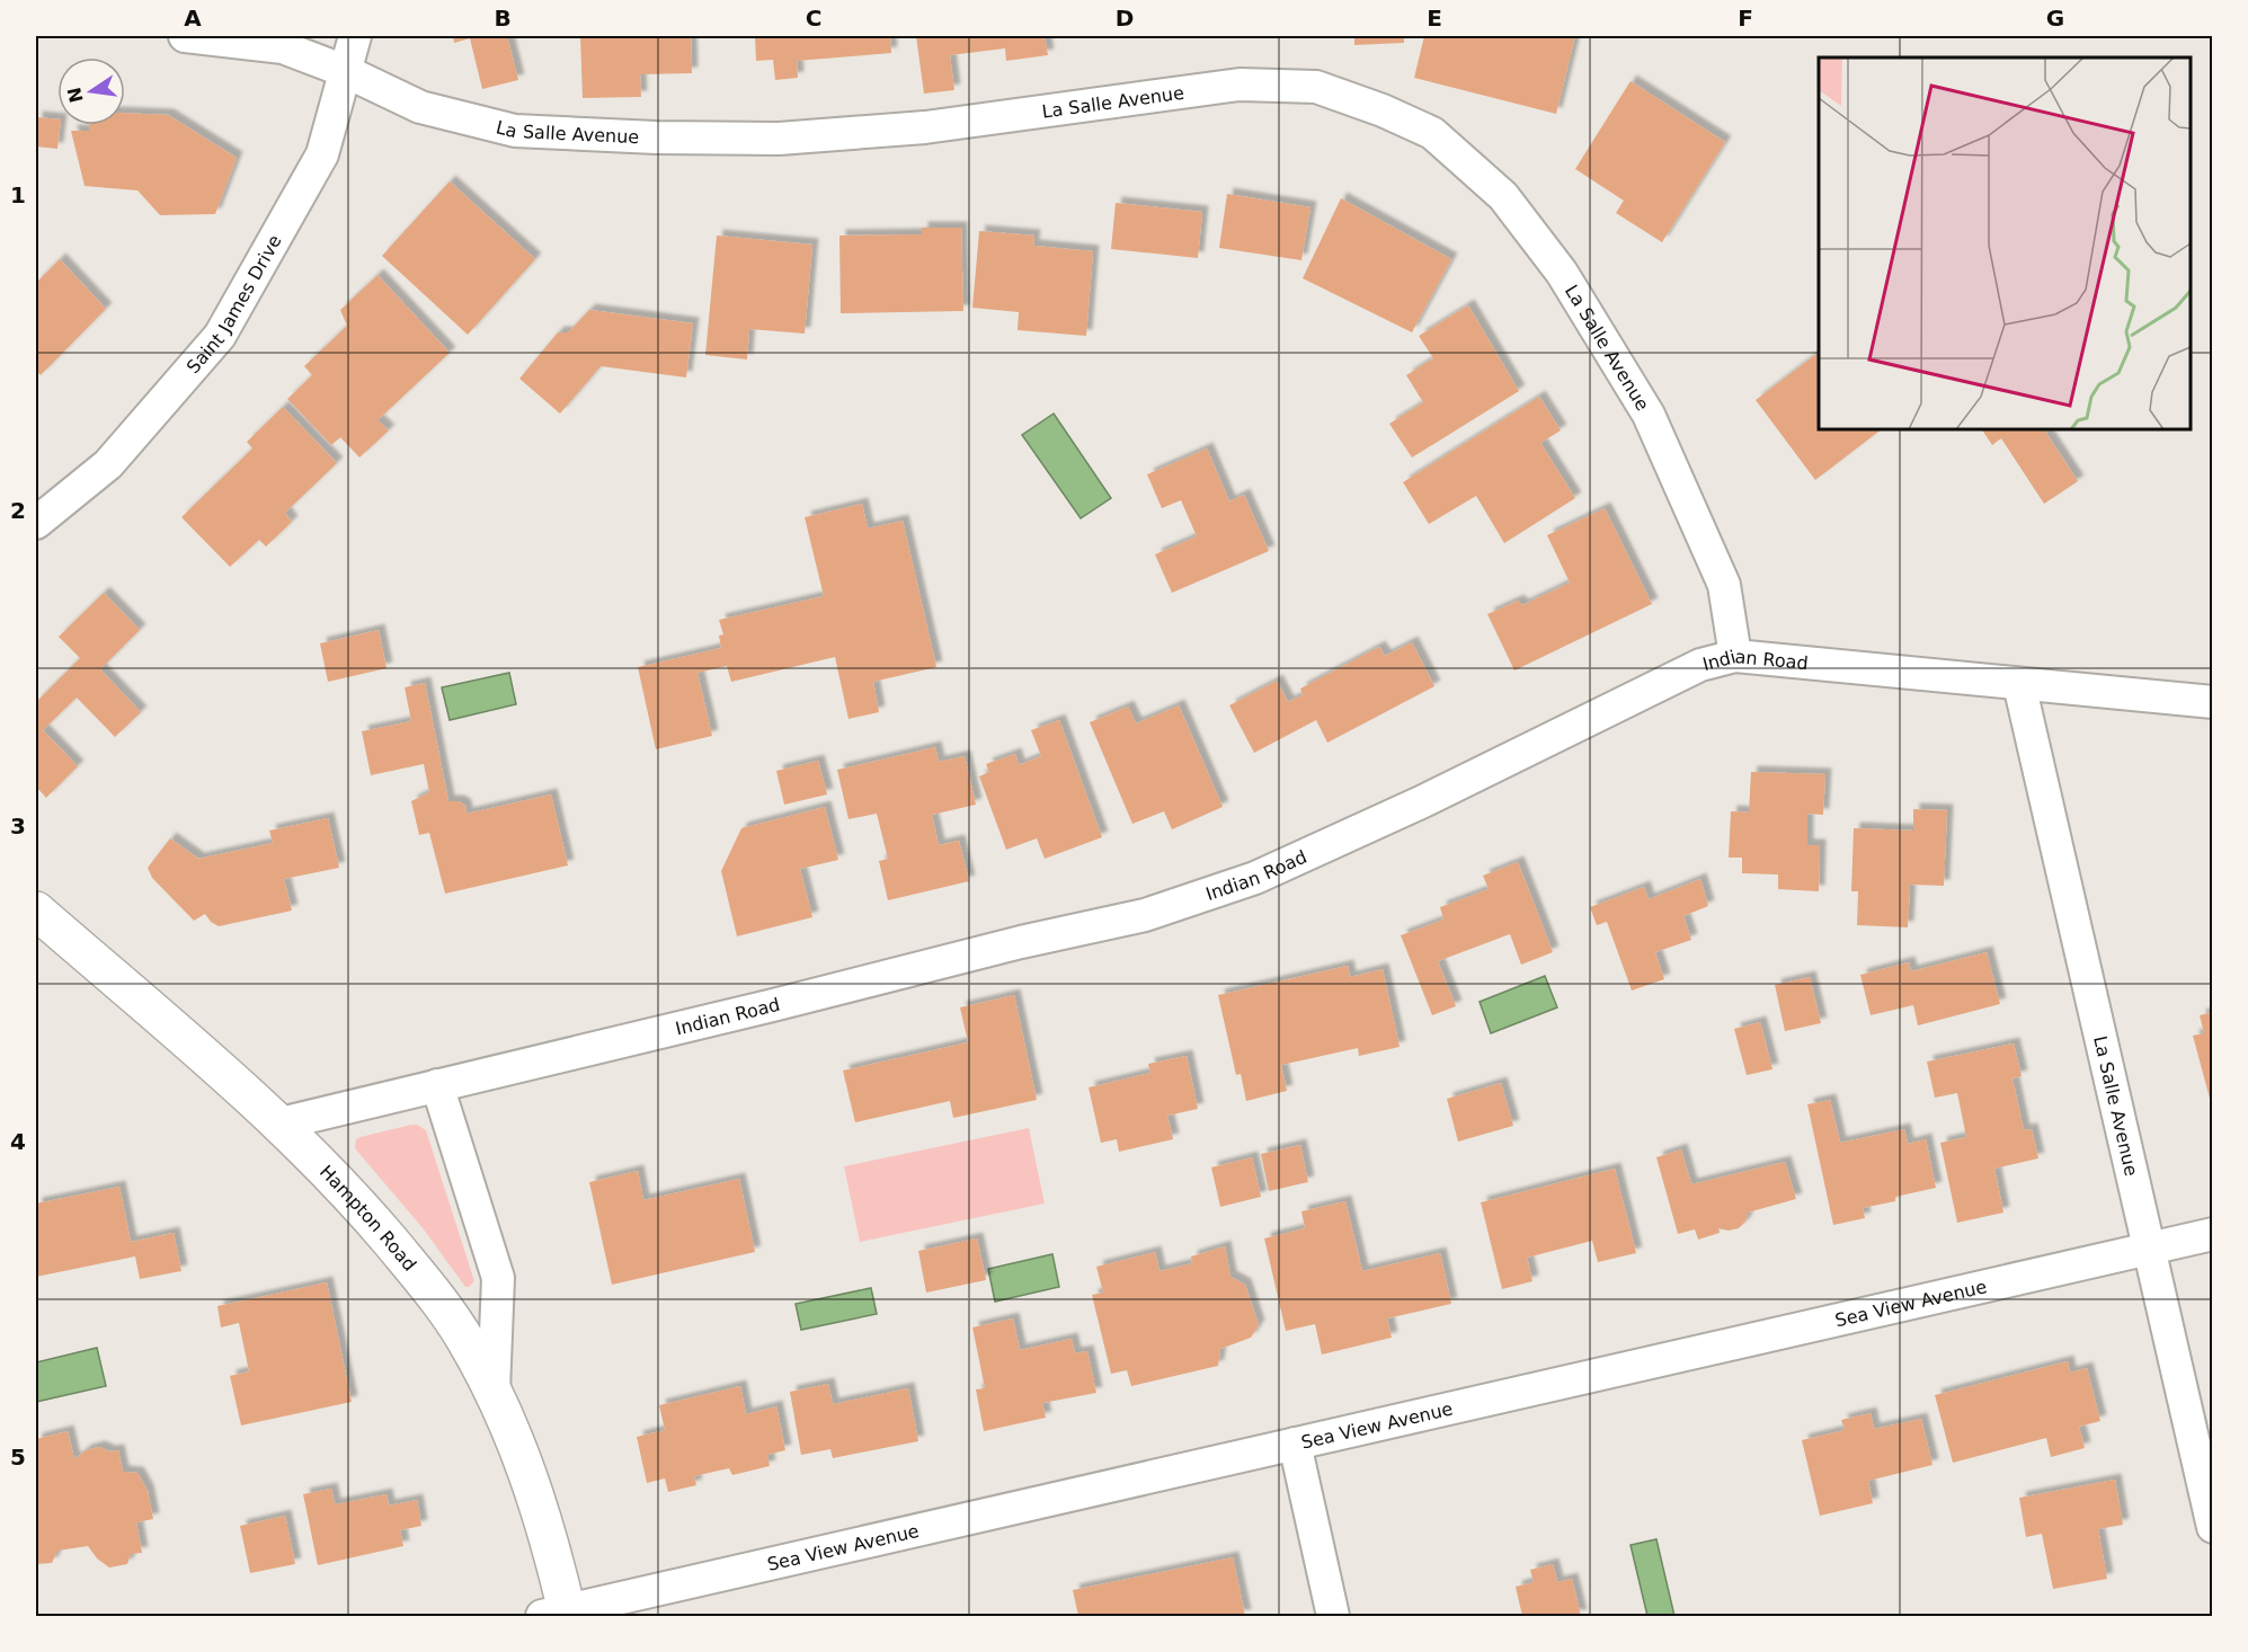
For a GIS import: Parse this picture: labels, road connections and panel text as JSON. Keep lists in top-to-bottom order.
{
  "streets": {
    "street": [
      "La Salle Avenue",
      "Saint James Drive",
      "Indian Road",
      "Hampton Road",
      "Sea View Avenue"
    ]
  },
  "crossings": [
    ["La Salle Avenue", "Saint James Drive"],
    ["La Salle Avenue", "Indian Road"],
    ["La Salle Avenue", "Sea View Avenue"],
    ["Indian Road", "Hampton Road"],
    ["Hampton Road", "Sea View Avenue"]
  ],
  "north": "left",
  "grid": {
    "columns": [
      "A",
      "B",
      "C",
      "D",
      "E",
      "F",
      "G"
    ],
    "rows": [
      "1",
      "2",
      "3",
      "4",
      "5"
    ]
  }
}
